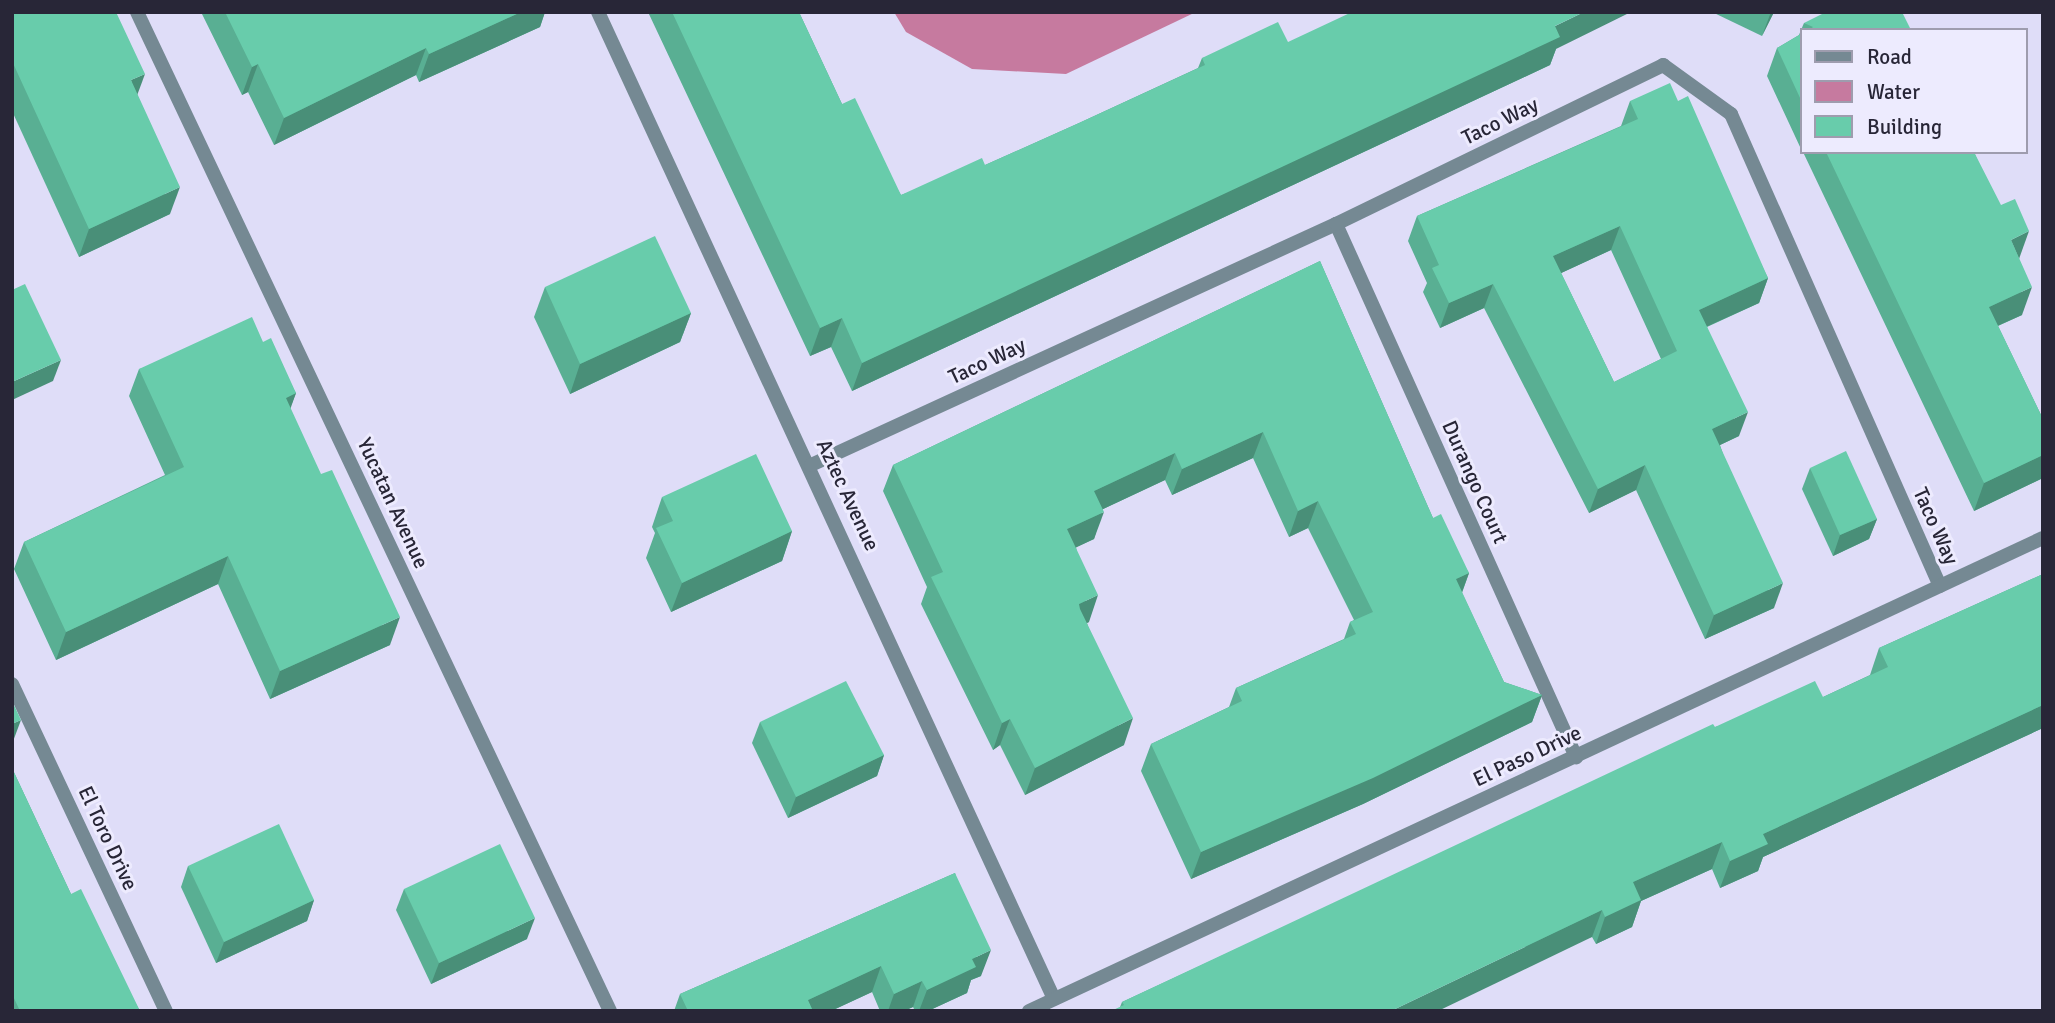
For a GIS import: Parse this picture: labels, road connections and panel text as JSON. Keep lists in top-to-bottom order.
{
  "streets": {
    "street": [
      "Taco Way",
      "Durango Court",
      "Aztec Avenue",
      "Yucatan Avenue",
      "El Paso Drive",
      "El Toro Drive"
    ]
  },
  "crossings": [
    ["Taco Way", "Durango Court"],
    ["Taco Way", "Aztec Avenue"],
    ["Taco Way", "El Paso Drive"],
    ["Durango Court", "El Paso Drive"],
    ["Aztec Avenue", "El Paso Drive"]
  ],
  "legend": ["Road", "Water", "Building"]
}
